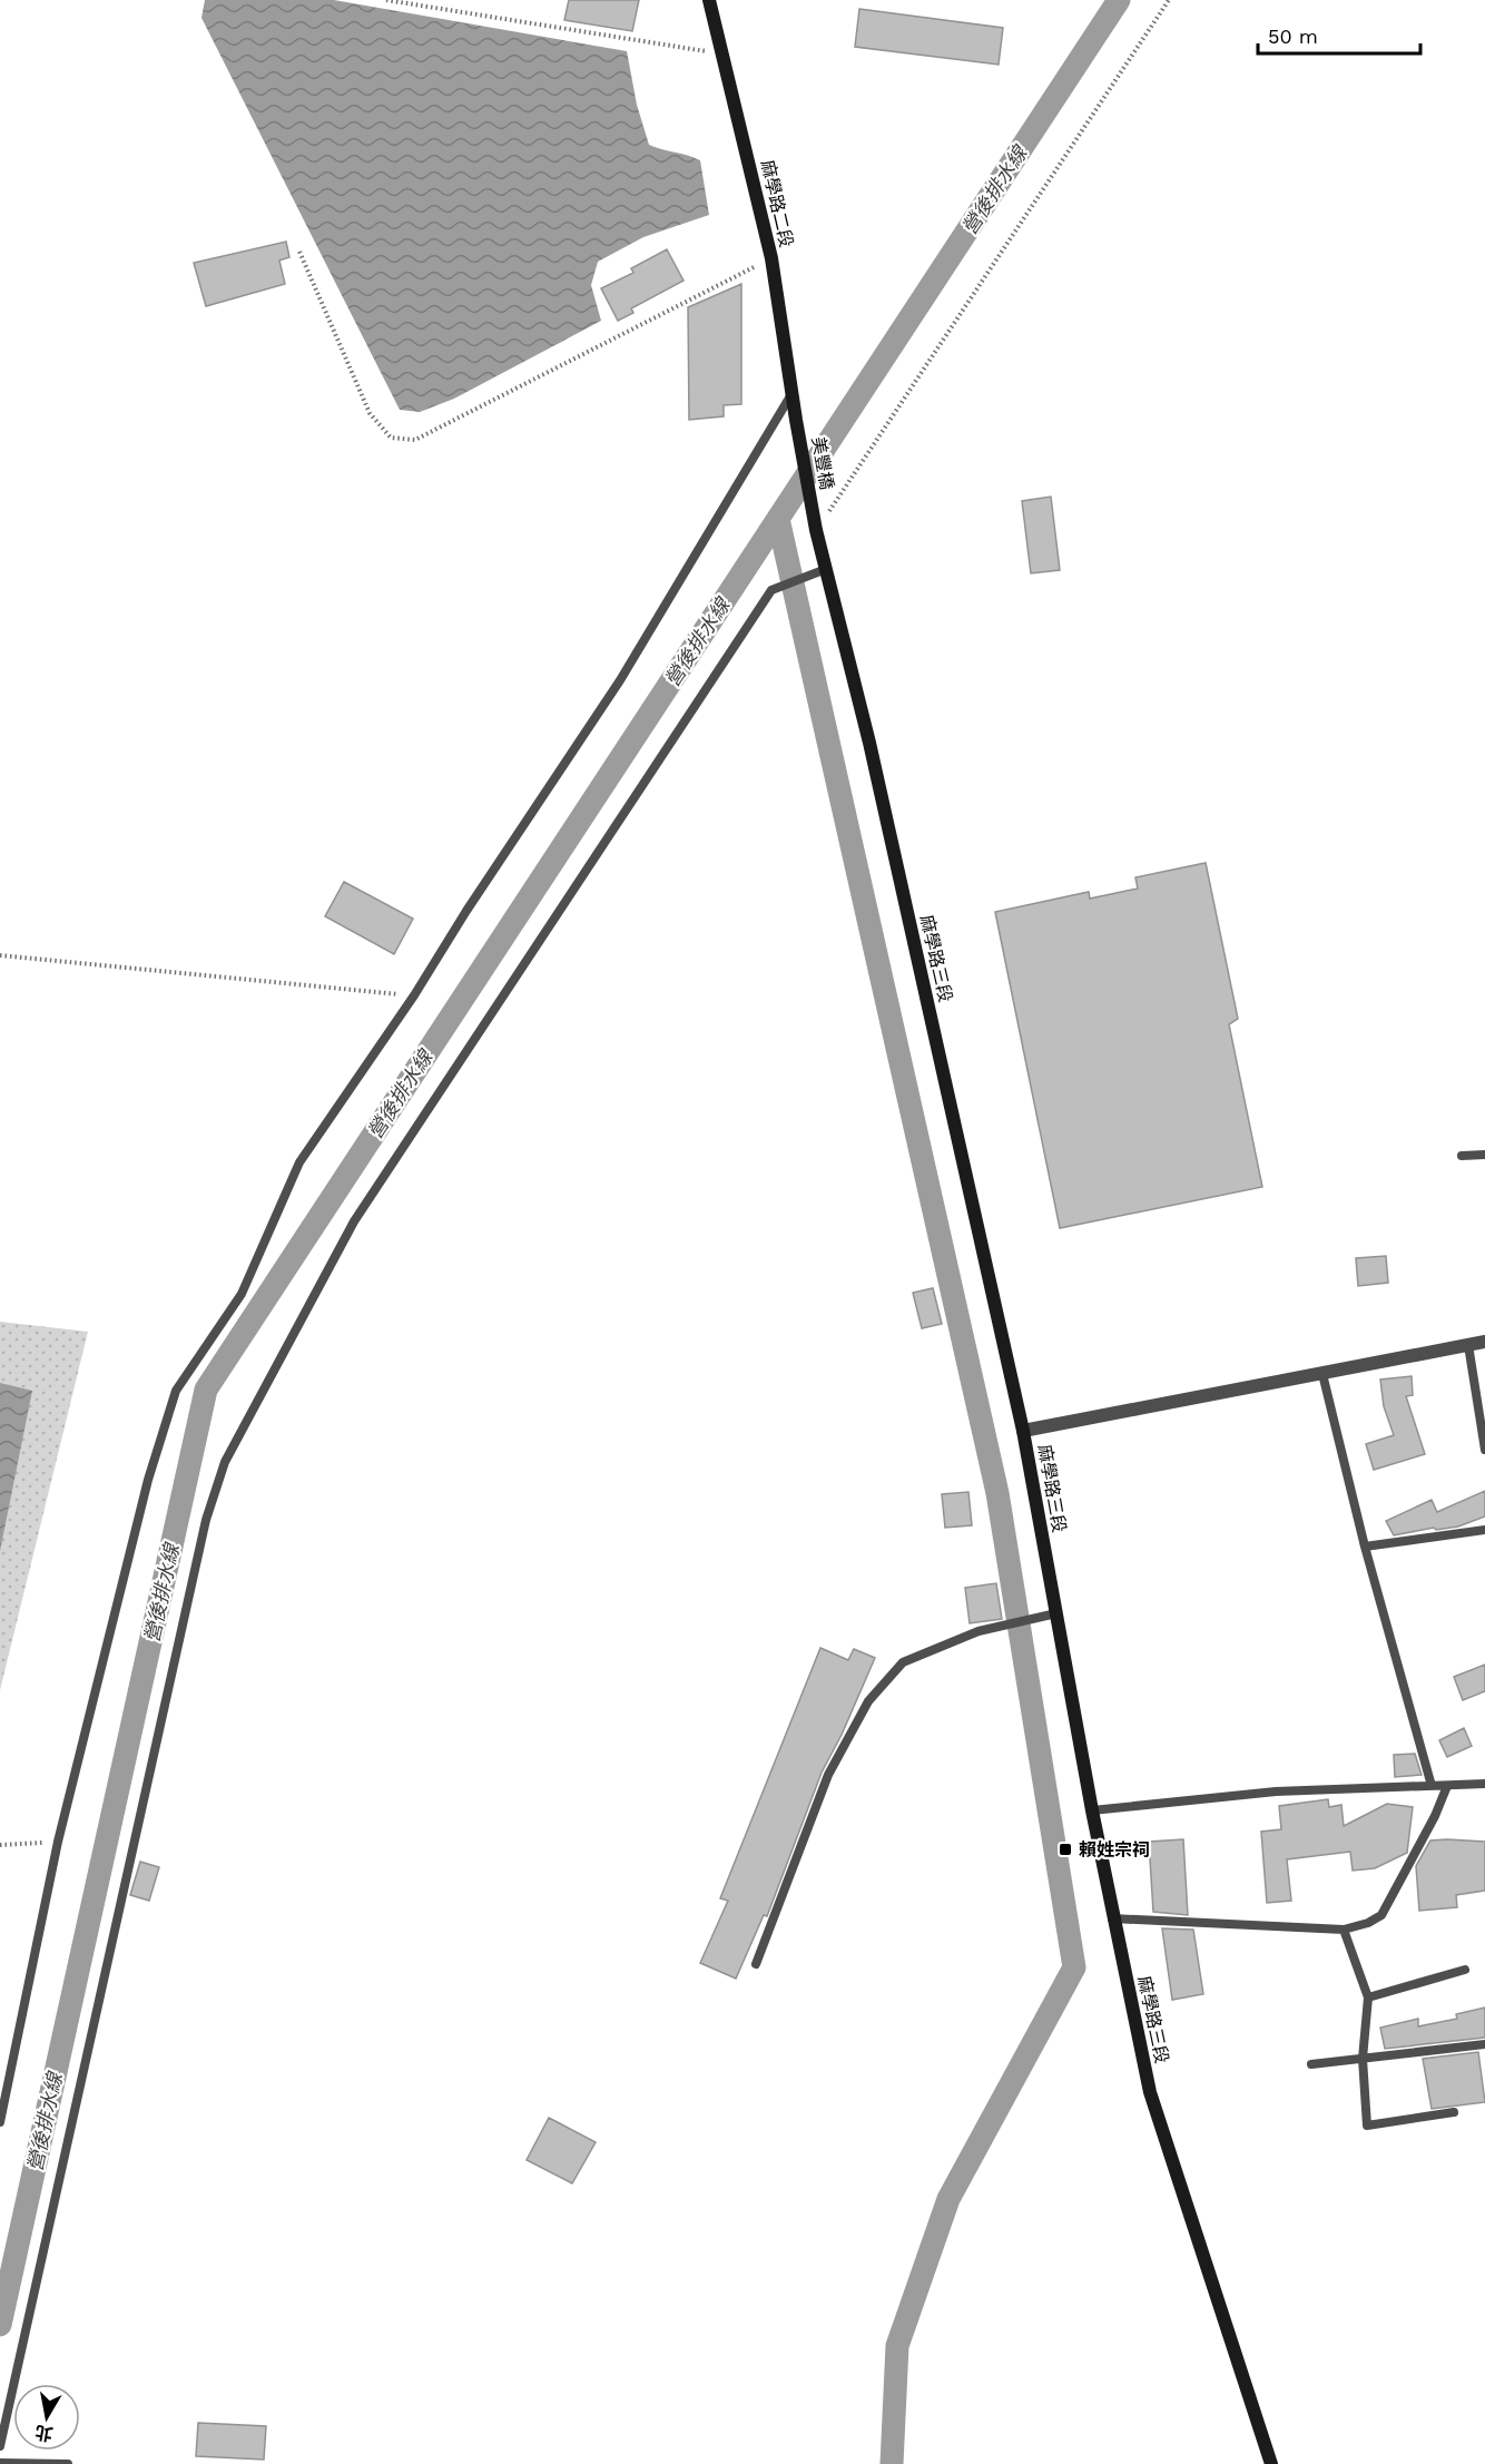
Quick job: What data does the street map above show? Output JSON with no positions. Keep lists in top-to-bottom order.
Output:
{
  "streets": {
    "main road": ["麻學路二段", "美豐橋", "麻學路三段"]
  },
  "crossings": [
    ["麻學路二段", "美豐橋"],
    ["美豐橋", "麻學路三段"]
  ],
  "water": ["營後排水線"],
  "places": {
    "transit": ["賴姓宗祠"]
  },
  "scale_bar": "50 m",
  "north": "bottom"
}
